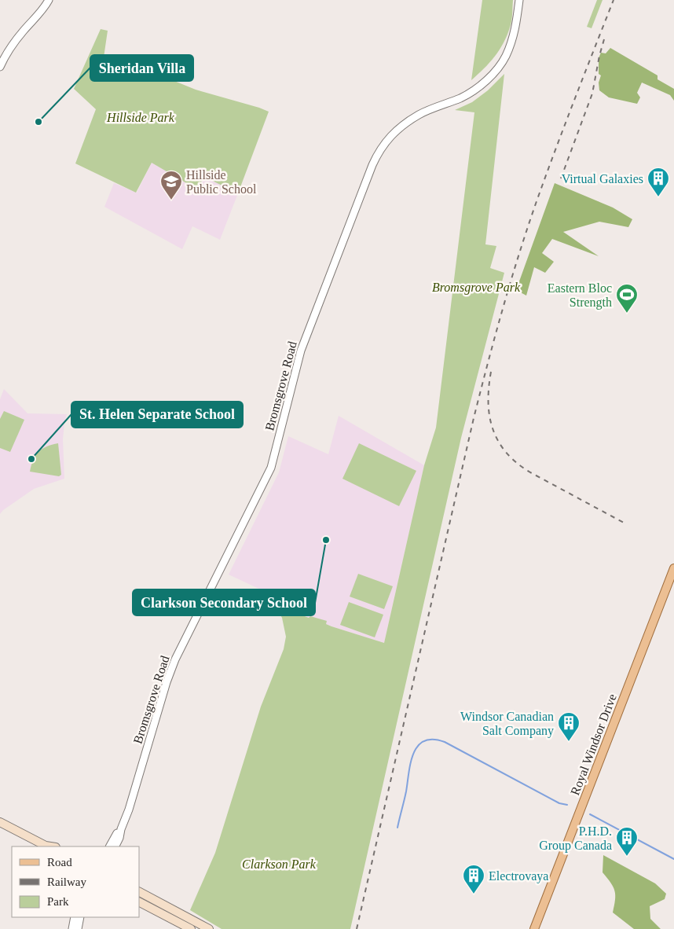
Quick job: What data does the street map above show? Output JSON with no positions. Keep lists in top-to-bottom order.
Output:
{
  "streets": {
    "main road": ["Royal Windsor Drive"],
    "street": ["Bromsgrove Road"]
  },
  "parks": ["Hillside Park", "Bromsgrove Park", "Clarkson Park"],
  "places": {
    "other": ["Sheridan Villa", "St. Helen Separate School", "Clarkson Secondary School"],
    "building": [
      "Virtual Galaxies",
      "Windsor Canadian Salt Company",
      "P.H.D. Group Canada",
      "Electrovaya"
    ],
    "school or university": ["Hillside Public School"],
    "sports": ["Eastern Bloc Strength"]
  },
  "legend": ["Road", "Railway", "Park"]
}
